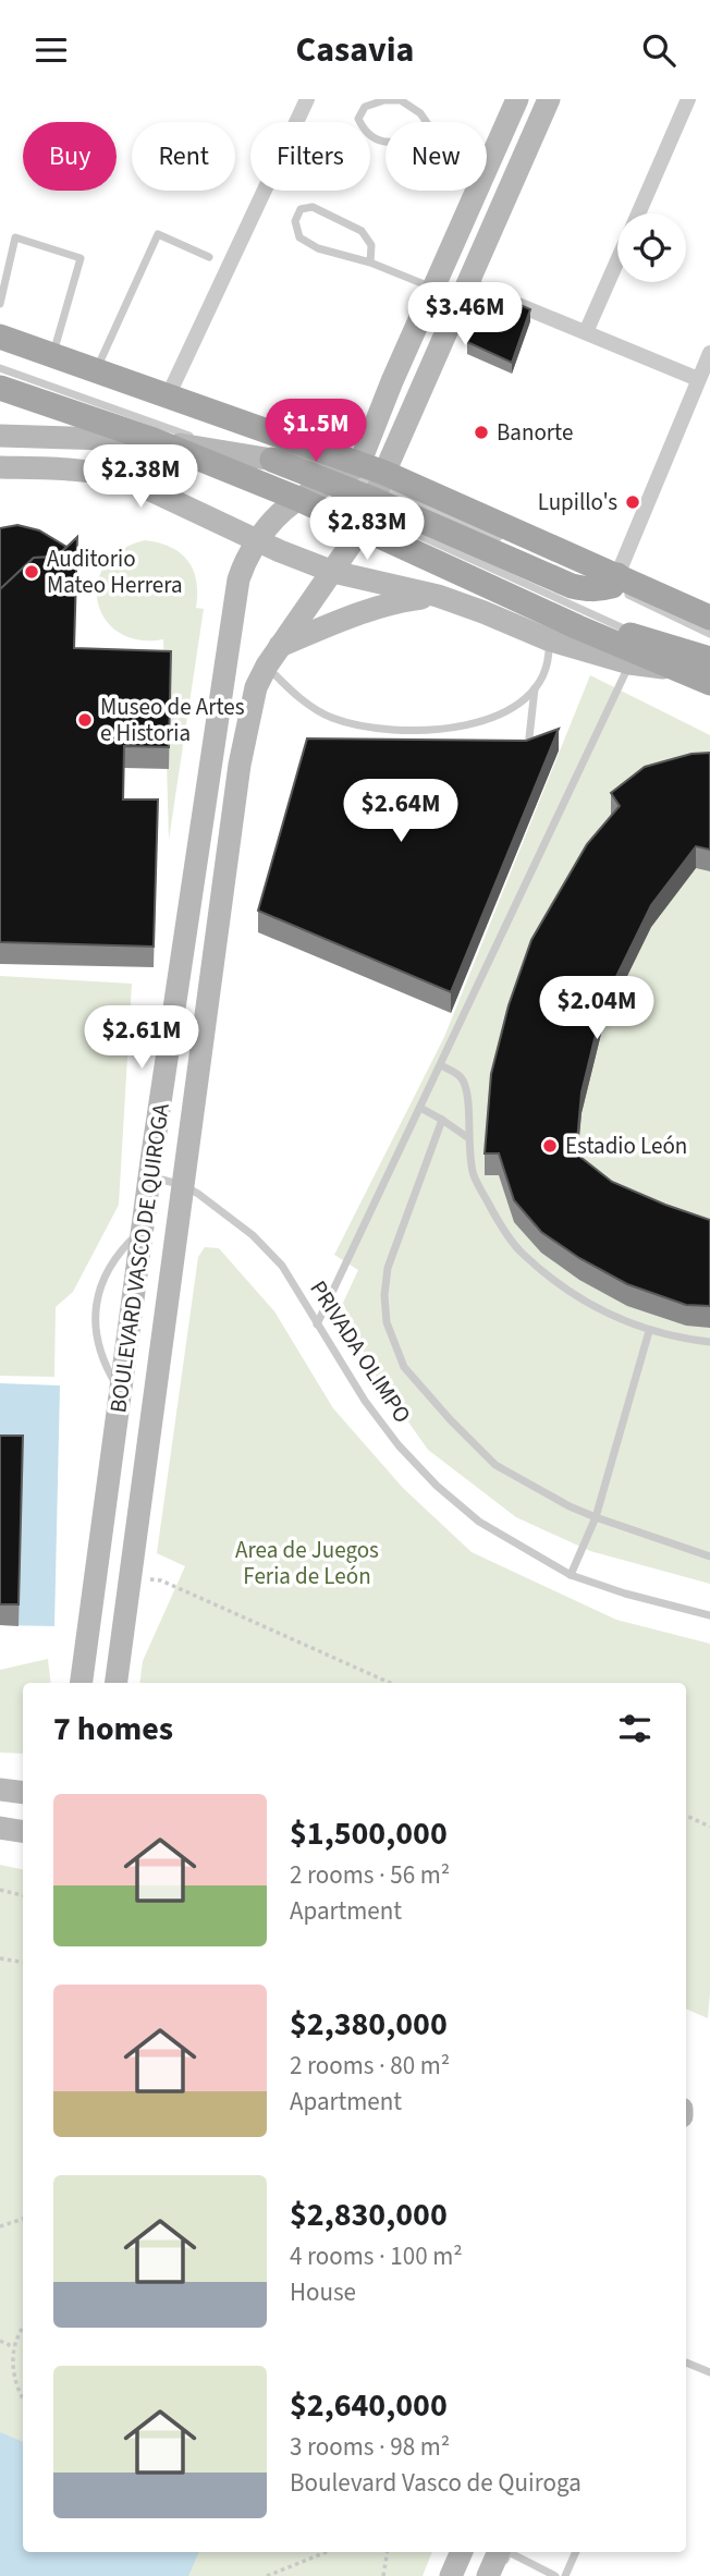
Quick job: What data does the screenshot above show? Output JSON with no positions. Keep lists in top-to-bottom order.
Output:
{
  "streets": {
    "street": ["BOULEVARD VASCO DE QUIROGA"],
    "lane": ["PRIVADA OLIMPO"]
  },
  "crossings": [
    ["BOULEVARD VASCO DE QUIROGA", "PRIVADA OLIMPO"]
  ],
  "parks": ["Area de Juegos Feria de León"],
  "places": [
    "Banorte",
    "Lupillo's",
    "Auditorio Mateo Herrera",
    "Museo de Artes e Historia",
    "Estadio León"
  ],
  "page": {
    "header": "Casavia",
    "chip": [
      "Buy",
      "Rent",
      "Filters",
      "New"
    ],
    "price": [
      "$3.46M",
      "$1.5M",
      "$2.38M",
      "$2.83M",
      "$2.64M",
      "$2.04M",
      "$2.61M"
    ],
    "heading": "7 homes",
    "list": [
      {
        "name": "$1,500,000",
        "note": "2 rooms · 56 m² · Apartment"
      },
      {
        "name": "$2,380,000",
        "note": "2 rooms · 80 m² · Apartment"
      },
      {
        "name": "$2,830,000",
        "note": "4 rooms · 100 m² · House"
      },
      {
        "name": "$2,640,000",
        "note": "3 rooms · 98 m² · Boulevard Vasco de Quiroga"
      }
    ]
  }
}
